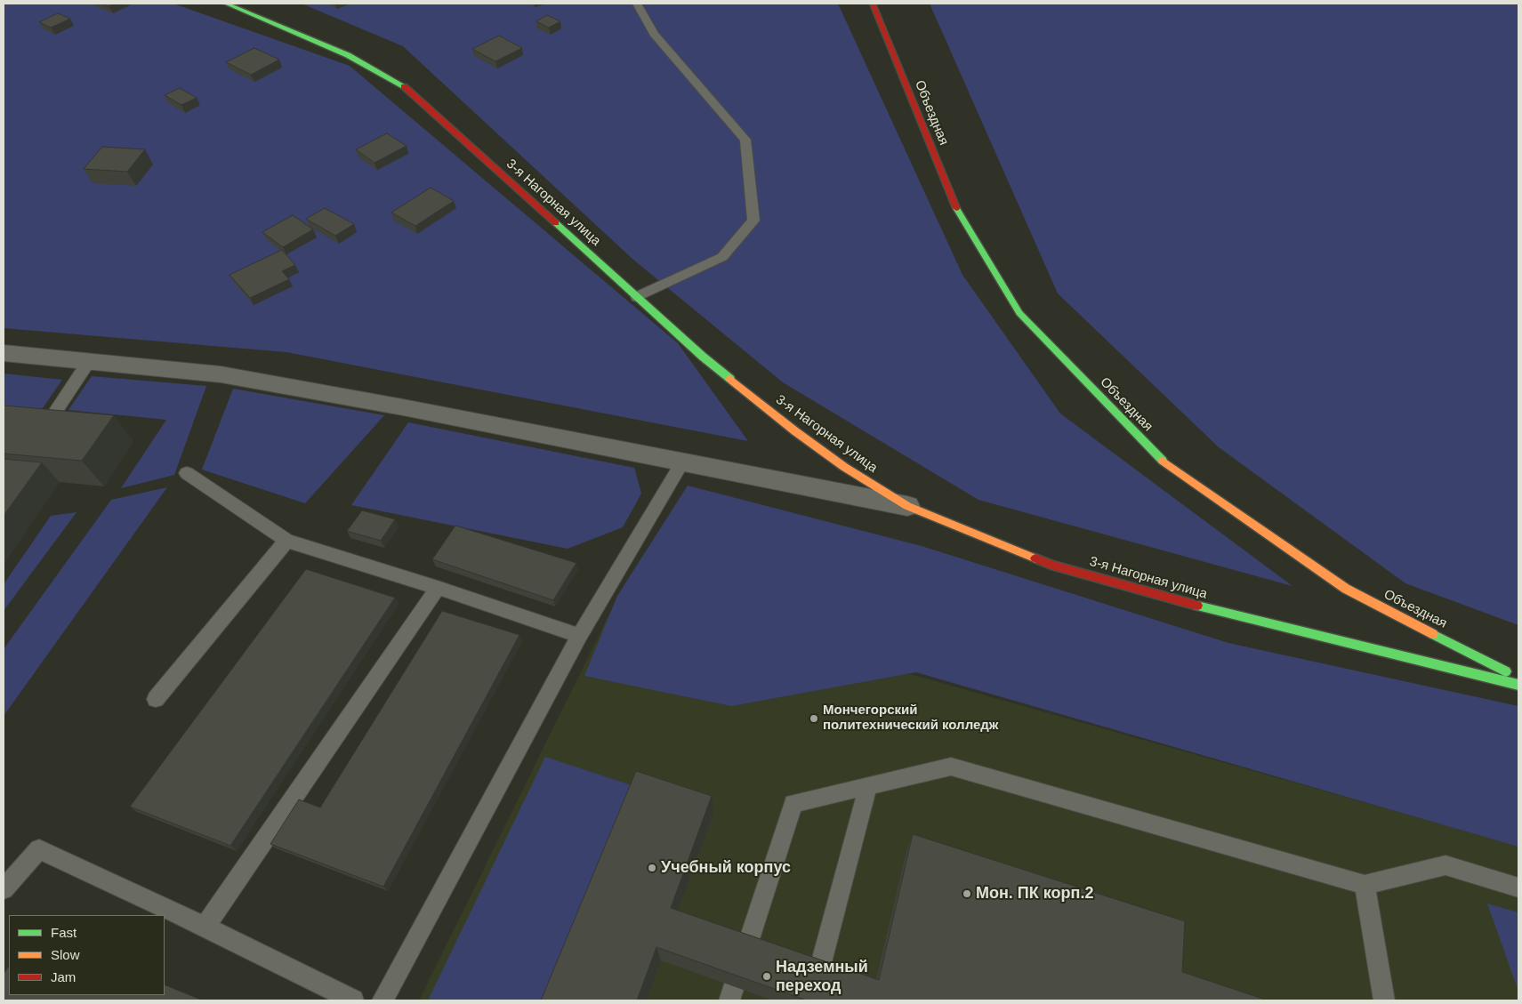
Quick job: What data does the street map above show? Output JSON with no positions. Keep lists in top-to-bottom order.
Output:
{
  "streets": {
    "street": ["Объездная", "3-я Нагорная улица"]
  },
  "places": [
    "Мончегорский политехнический колледж",
    "Учебный корпус",
    "Мон. ПК корп.2",
    "Надземный переход"
  ],
  "legend": ["Fast", "Slow", "Jam"]
}
